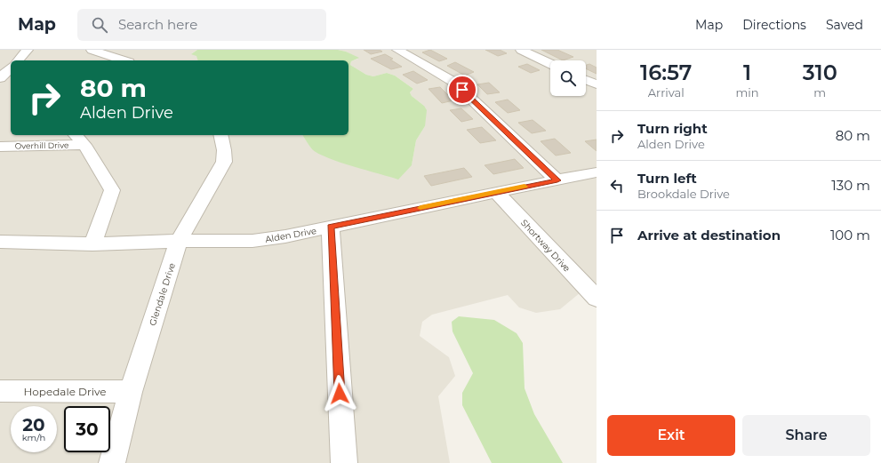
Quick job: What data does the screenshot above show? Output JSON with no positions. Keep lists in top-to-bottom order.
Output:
{
  "streets": {
    "street": [
      "Overhill Drive",
      "Alden Drive",
      "Shortway Drive",
      "Glendale Drive",
      "Hopedale Drive"
    ]
  },
  "crossings": [
    ["Alden Drive", "Shortway Drive"],
    ["Alden Drive", "Glendale Drive"],
    ["Glendale Drive", "Hopedale Drive"]
  ],
  "page": {
    "header": "Map",
    "search": "Search here",
    "nav": ["Map", "Directions", "Saved"],
    "eta": [
      "16:57",
      "Arrival",
      "1",
      "min",
      "310",
      "m"
    ],
    "turn": ["80 m", "Alden Drive"],
    "list": [
      {
        "name": "Turn right",
        "note": "Alden Drive",
        "value": "80 m"
      },
      {
        "name": "Turn left",
        "note": "Brookdale Drive",
        "value": "130 m"
      },
      {
        "name": "Arrive at destination",
        "value": "100 m"
      }
    ],
    "speed": "20 km/h",
    "limit": "30",
    "buttons": ["Exit", "Share"]
  }
}
